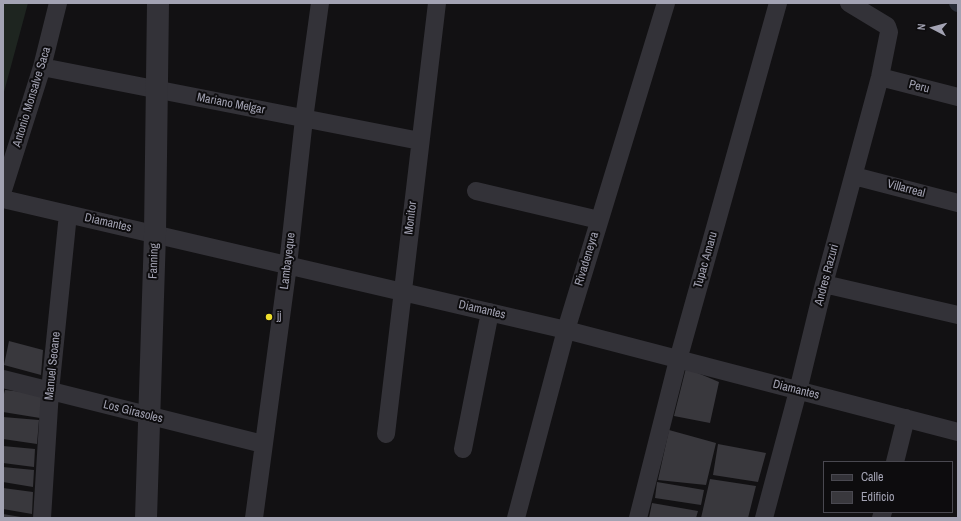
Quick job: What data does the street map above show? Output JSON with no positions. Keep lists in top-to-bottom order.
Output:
{
  "streets": {
    "street": [
      "Peru",
      "Antonio Monsalve Saca",
      "Mariano Melgar",
      "Villarreal",
      "Monitor",
      "Diamantes",
      "Rivadeneyra",
      "Tupac Amaru",
      "Fanning",
      "Lambayeque",
      "Andres Razuri",
      "Manuel Seoane",
      "Los Girasoles"
    ]
  },
  "crossings": [
    ["Peru", "Andres Razuri"],
    ["Antonio Monsalve Saca", "Mariano Melgar"],
    ["Mariano Melgar", "Monitor"],
    ["Mariano Melgar", "Fanning"],
    ["Mariano Melgar", "Lambayeque"],
    ["Villarreal", "Andres Razuri"],
    ["Monitor", "Diamantes"],
    ["Diamantes", "Rivadeneyra"],
    ["Diamantes", "Tupac Amaru"],
    ["Diamantes", "Fanning"],
    ["Diamantes", "Lambayeque"],
    ["Diamantes", "Andres Razuri"],
    ["Diamantes", "Manuel Seoane"],
    ["Fanning", "Los Girasoles"],
    ["Lambayeque", "Los Girasoles"],
    ["Manuel Seoane", "Los Girasoles"]
  ],
  "places": ["jj"],
  "legend": ["Calle", "Edificio"],
  "north": "left"
}
